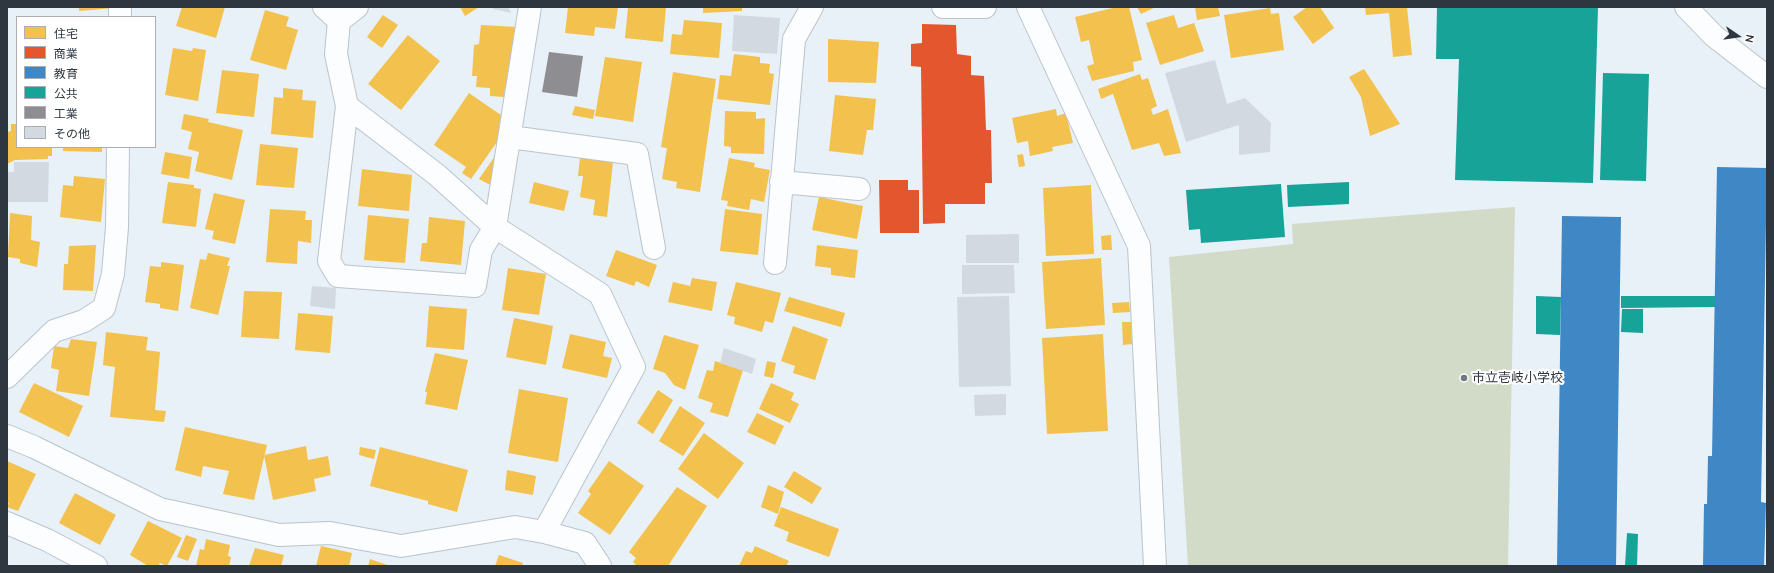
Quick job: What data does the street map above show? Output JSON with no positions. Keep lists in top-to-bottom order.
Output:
{
  "places": ["市立壱岐小学校"],
  "legend": [
    "住宅",
    "商業",
    "教育",
    "公共",
    "工業",
    "その他"
  ],
  "north": "right"
}
